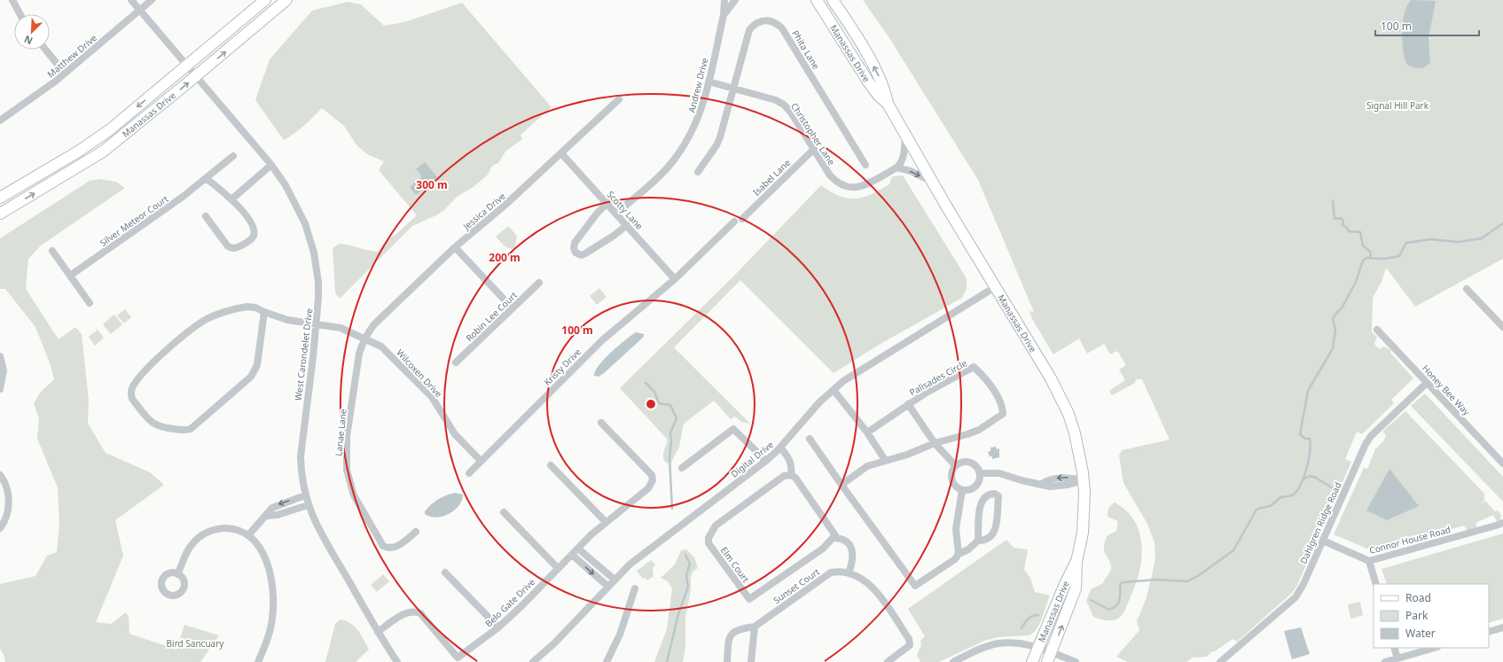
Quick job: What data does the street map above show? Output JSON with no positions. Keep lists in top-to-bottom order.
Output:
{
  "streets": {
    "main road": ["Manassas Drive"],
    "street": [
      "Phita Lane",
      "Matthew Drive",
      "Andrew Drive",
      "Christopher Lane",
      "Isabel Lane",
      "Scotty Lane",
      "Jessica Drive",
      "Silver Meteor Court",
      "Robin Lee Court",
      "West Carondelet Drive",
      "Kristy Drive",
      "Wilcoxen Drive",
      "Palisades Circle",
      "Honey Bee Way",
      "Lanae Lane",
      "Digital Drive",
      "Dahlgren Ridge Road",
      "Connor House Road",
      "Elm Court",
      "Sunset Court",
      "Belo Gate Drive"
    ]
  },
  "crossings": [
    ["Phita Lane", "Christopher Lane"],
    ["Manassas Drive", "West Carondelet Drive"],
    ["Manassas Drive", "Digital Drive"],
    ["Matthew Drive", "West Carondelet Drive"],
    ["Andrew Drive", "Christopher Lane"],
    ["Andrew Drive", "Scotty Lane"],
    ["Christopher Lane", "Isabel Lane"],
    ["Scotty Lane", "Jessica Drive"],
    ["Scotty Lane", "Kristy Drive"],
    ["Jessica Drive", "Wilcoxen Drive"],
    ["Jessica Drive", "Lanae Lane"],
    ["West Carondelet Drive", "Wilcoxen Drive"],
    ["West Carondelet Drive", "Belo Gate Drive"],
    ["Kristy Drive", "Wilcoxen Drive"],
    ["Wilcoxen Drive", "Lanae Lane"],
    ["Honey Bee Way", "Dahlgren Ridge Road"],
    ["Dahlgren Ridge Road", "Connor House Road"]
  ],
  "parks": ["Signal Hill Park", "Bird Sancuary"],
  "legend": ["Road", "Park", "Water"],
  "scale_bar": "100 m",
  "north": "bottom left",
  "rings": ["300 m", "200 m", "100 m"]
}
